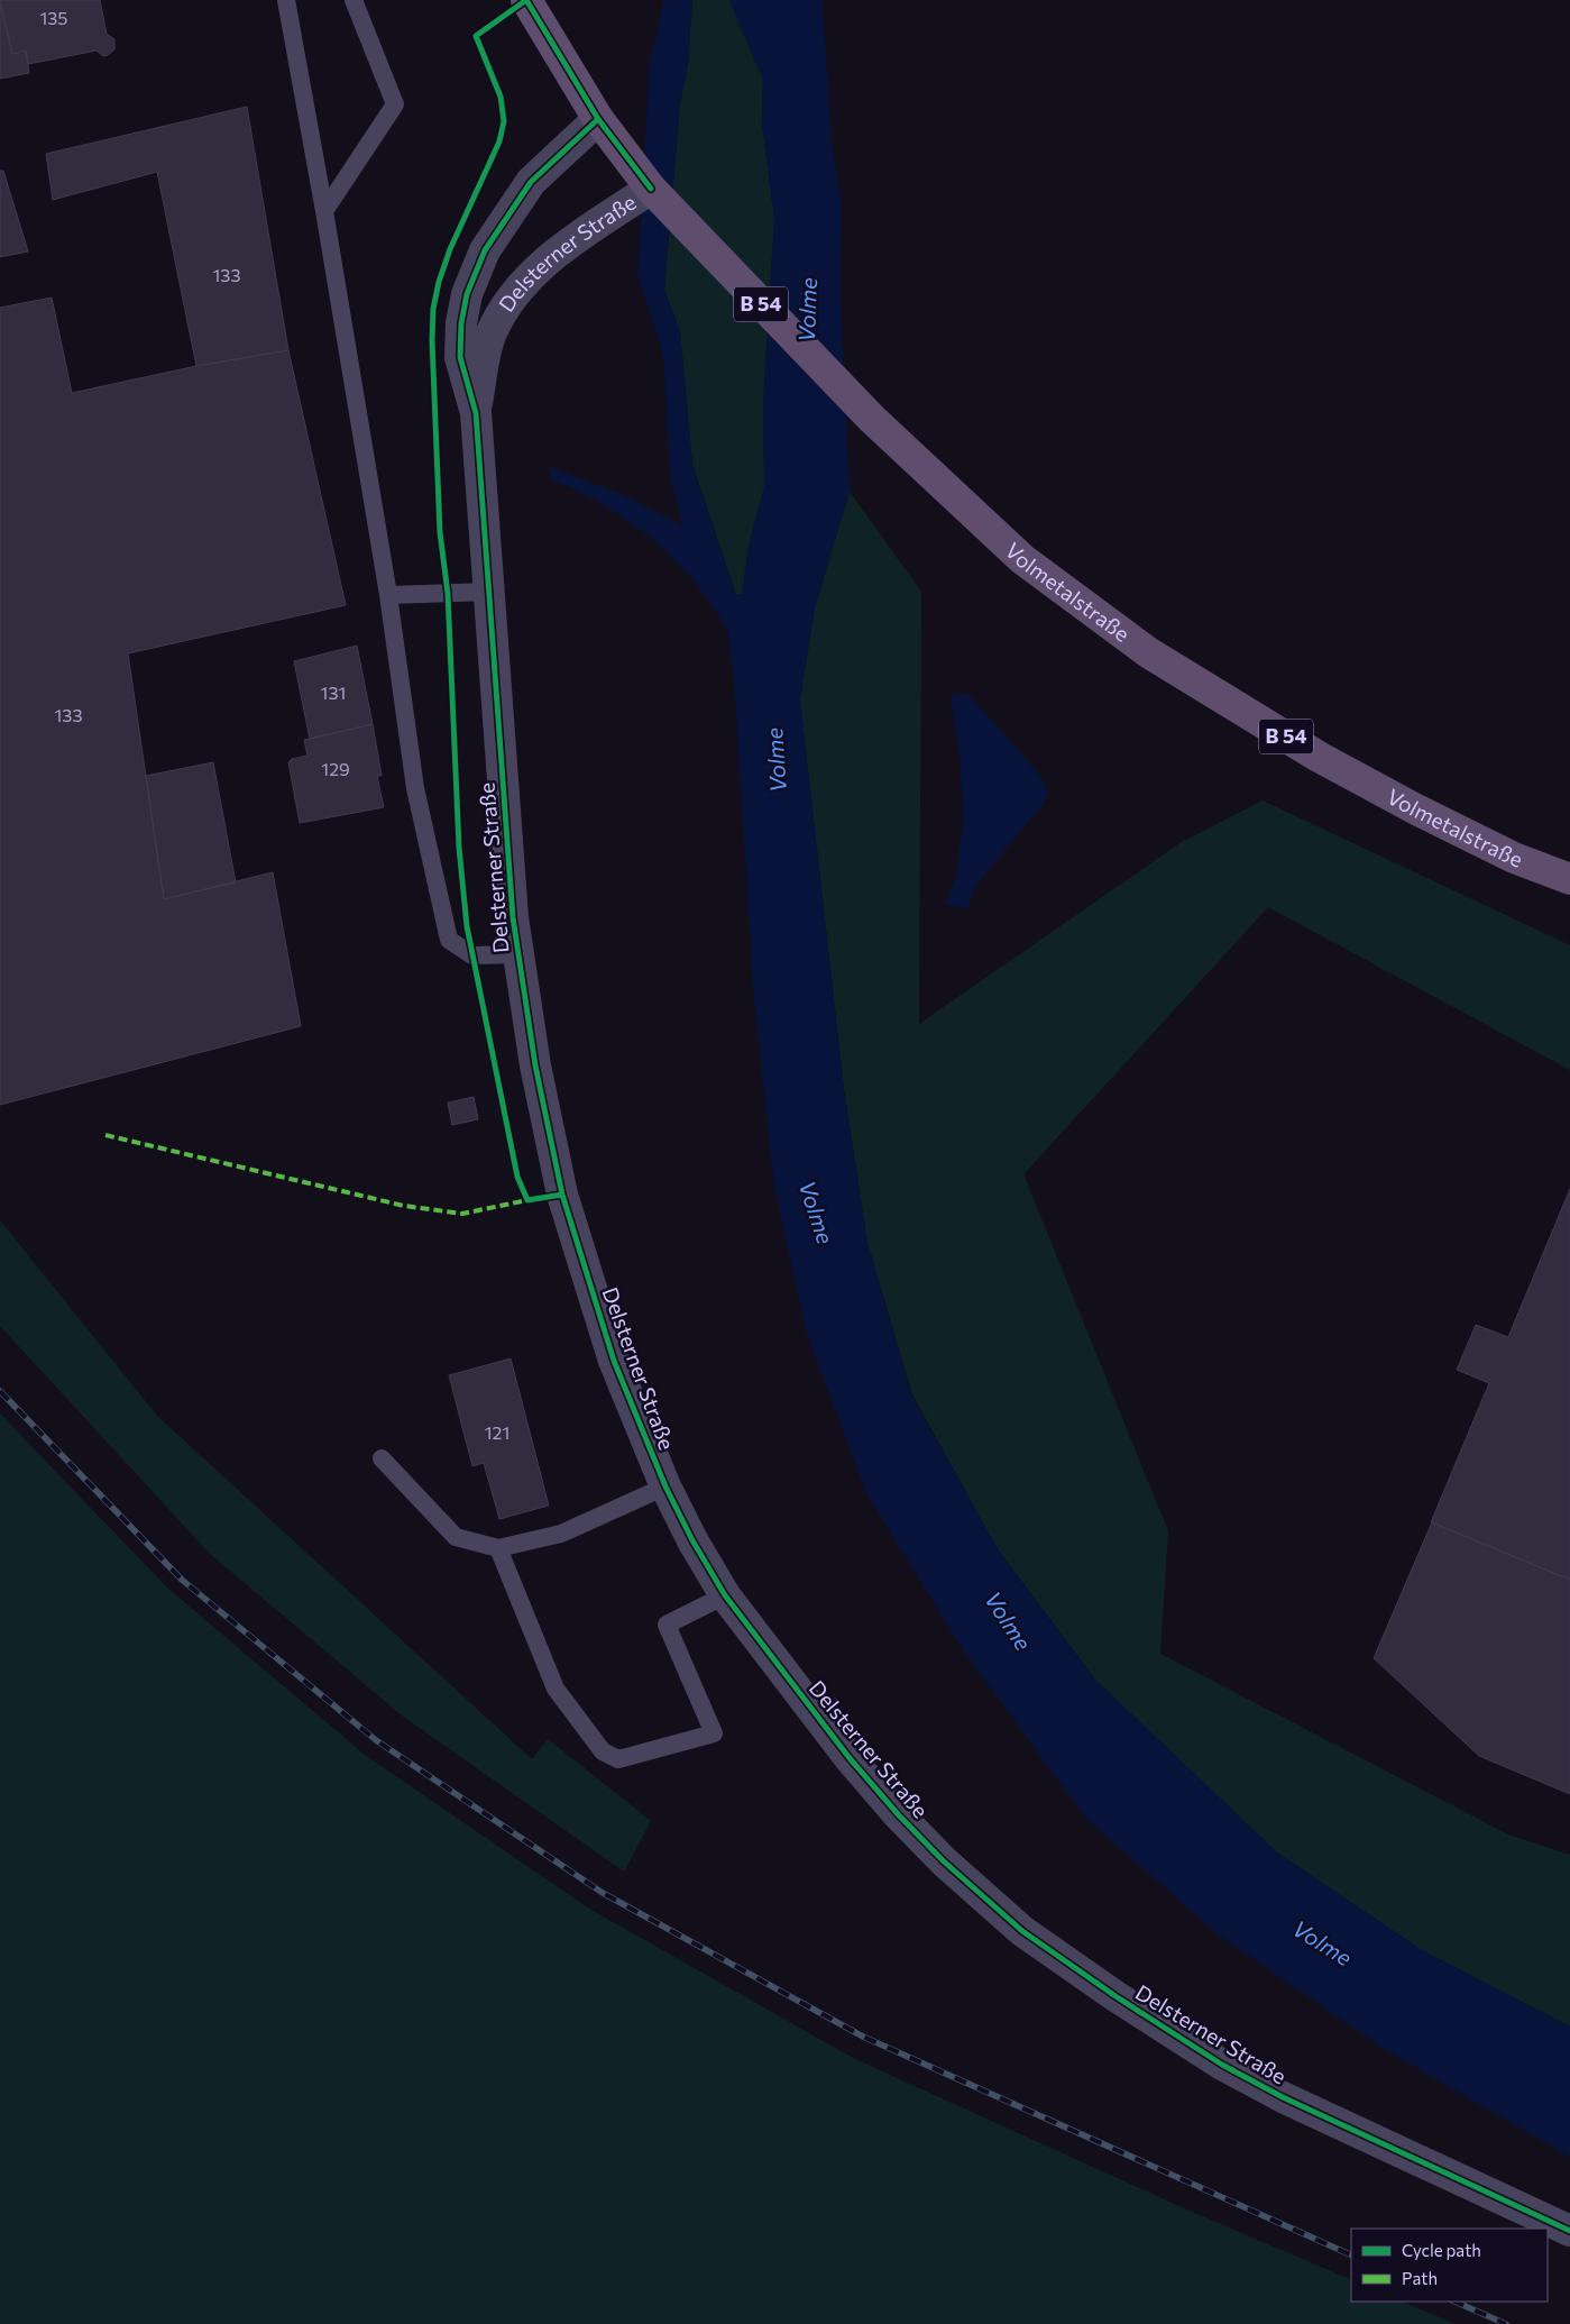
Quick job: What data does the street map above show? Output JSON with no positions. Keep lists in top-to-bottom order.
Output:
{
  "streets": {
    "main road": ["Delsterner Straße", "B 54", "Volmetalstraße"]
  },
  "crossings": [
    ["Delsterner Straße", "Volmetalstraße"]
  ],
  "water": ["Volme"],
  "house_numbers": [
    "135",
    "133",
    "131",
    "133",
    "129",
    "121"
  ],
  "legend": ["Cycle path", "Path"]
}
